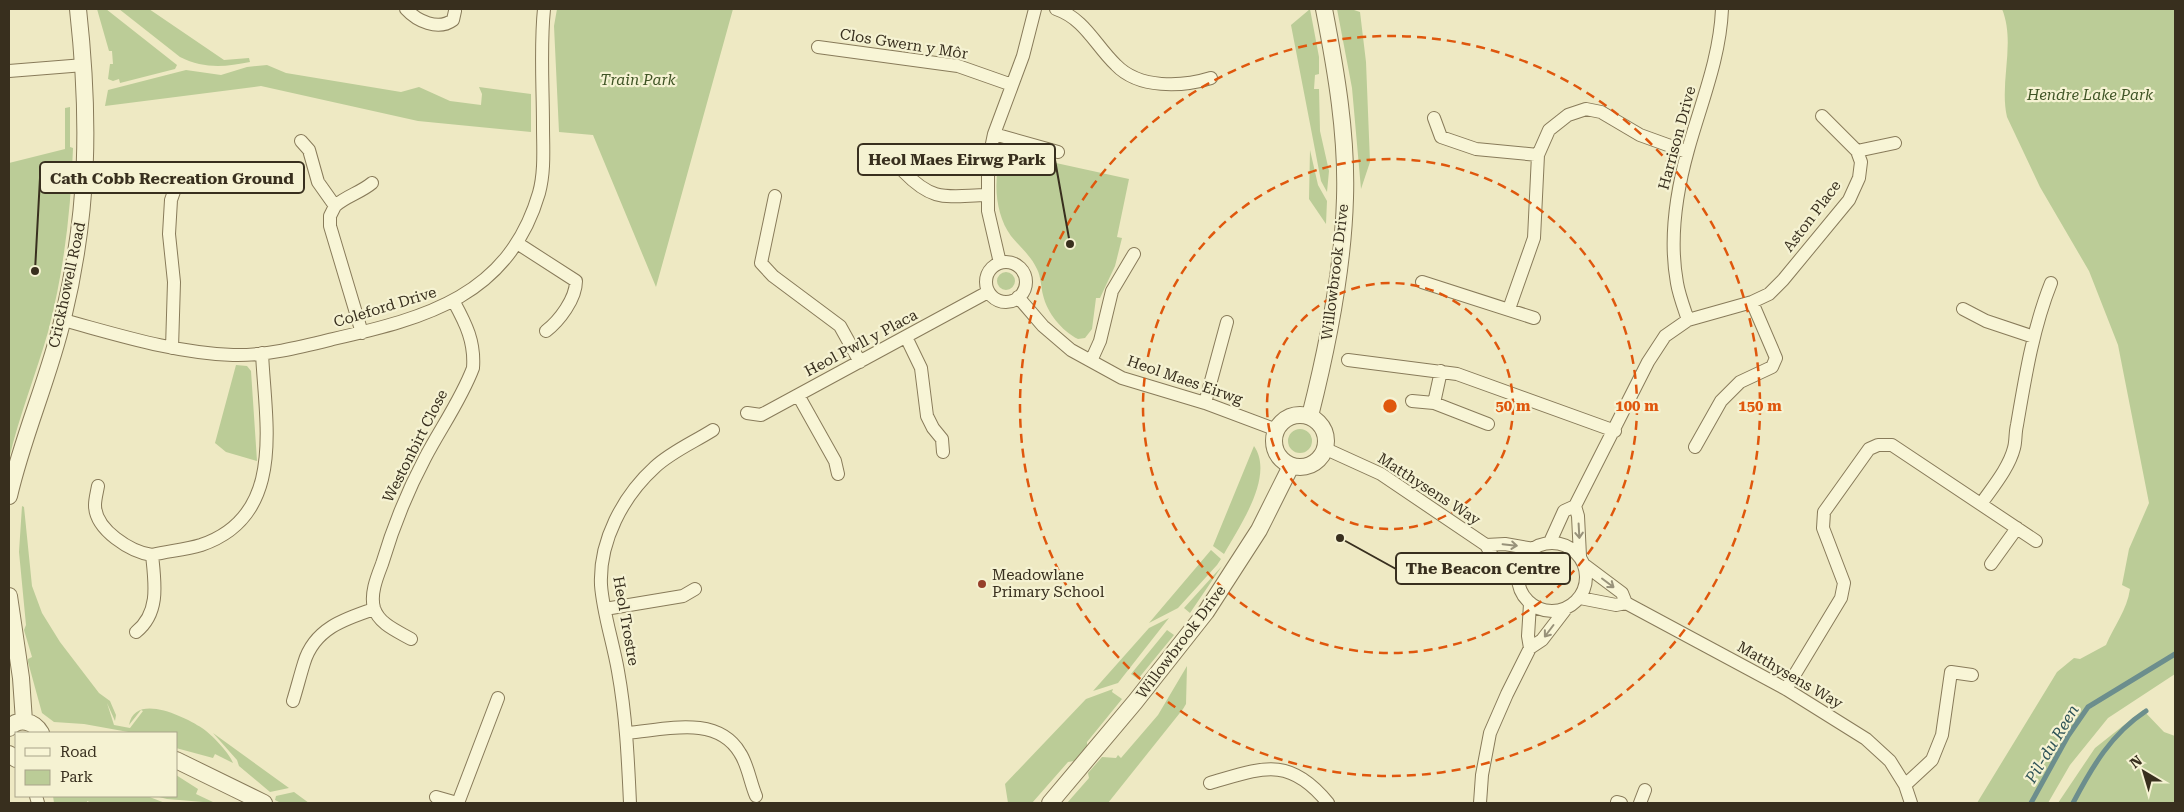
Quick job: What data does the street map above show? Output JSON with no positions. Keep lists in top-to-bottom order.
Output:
{
  "streets": {
    "street": [
      "Clos Gwern y Môr",
      "Harrison Drive",
      "Aston Place",
      "Willowbrook Drive",
      "Crickhowell Road",
      "Coleford Drive",
      "Heol Pwll y Placa",
      "Heol Maes Eirwg",
      "Westonbirt Close",
      "Matthysens Way",
      "Heol Trostre"
    ]
  },
  "crossings": [
    ["Harrison Drive", "Aston Place"],
    ["Willowbrook Drive", "Heol Maes Eirwg"],
    ["Willowbrook Drive", "Matthysens Way"],
    ["Crickhowell Road", "Coleford Drive"],
    ["Coleford Drive", "Westonbirt Close"],
    ["Heol Pwll y Placa", "Heol Maes Eirwg"],
    ["Heol Maes Eirwg", "Matthysens Way"]
  ],
  "water": ["Pil-du Reen"],
  "parks": ["Train Park", "Hendre Lake Park"],
  "places": [
    "Heol Maes Eirwg Park",
    "Cath Cobb Recreation Ground",
    "The Beacon Centre",
    "Meadowlane Primary School"
  ],
  "legend": ["Road", "Park"],
  "north": "top left",
  "rings": ["50 m", "100 m", "150 m"]
}
